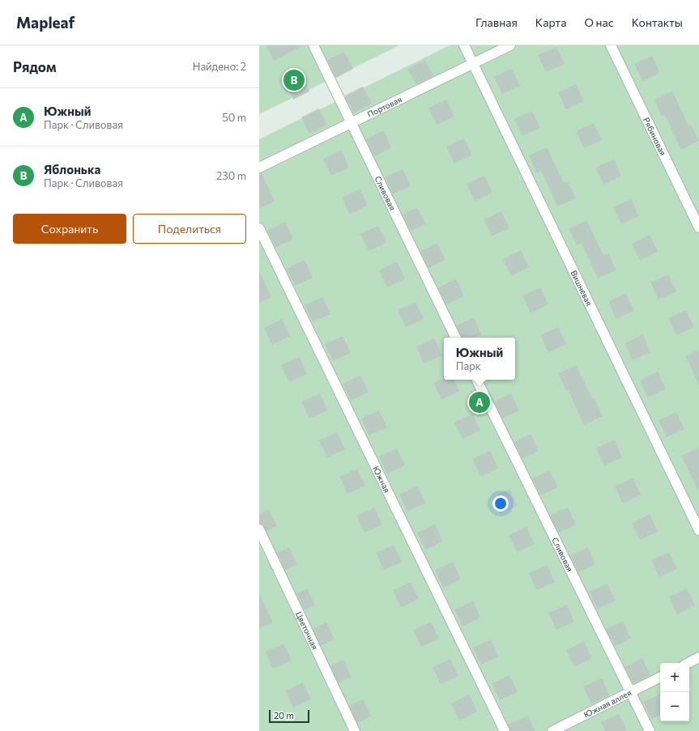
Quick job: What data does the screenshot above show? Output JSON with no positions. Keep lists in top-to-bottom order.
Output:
{
  "streets": {
    "street": [
      "Портовая",
      "Рябиновая",
      "Сливовая",
      "Вишневая",
      "Южная",
      "Цветочная",
      "Южная аллея"
    ]
  },
  "crossings": [
    ["Портовая", "Сливовая"],
    ["Портовая", "Вишневая"],
    ["Сливовая", "Южная аллея"]
  ],
  "scale_bar": "20 m",
  "page": {
    "header": "Mapleaf",
    "nav": [
      "Главная",
      "Карта",
      "О нас",
      "Контакты"
    ],
    "heading": ["Рядом", "Найдено: 2"],
    "pins": ["B", "A"],
    "list": [
      {
        "mark": "A",
        "name": "Южный",
        "note": "Парк · Сливовая",
        "value": "50 m"
      },
      {
        "mark": "B",
        "name": "Яблонька",
        "note": "Парк · Сливовая",
        "value": "230 m"
      }
    ],
    "buttons": ["Сохранить", "Поделиться"],
    "popup": ["Южный", "Парк"],
    "map_buttons": ["+", "−"],
    "scale": "20 m"
  }
}
